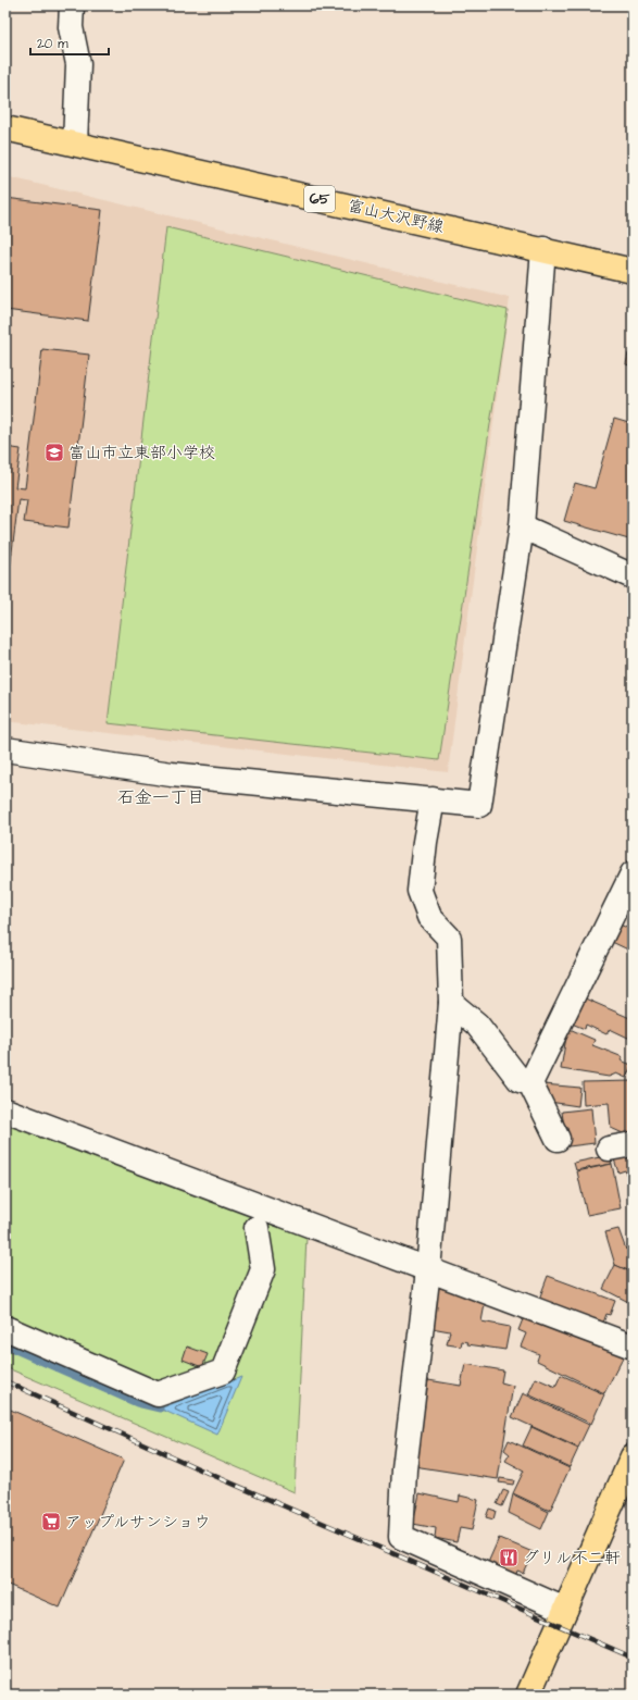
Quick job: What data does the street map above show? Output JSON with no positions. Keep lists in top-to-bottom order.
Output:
{
  "streets": {
    "main road": ["65", "富山大沢野線"]
  },
  "districts": ["石金一丁目"],
  "places": {
    "school or university": ["富山市立東部小学校"],
    "supermarket": ["アップルサンショウ"],
    "restaurant": ["グリル不二軒"]
  },
  "scale_bar": "20 m"
}
